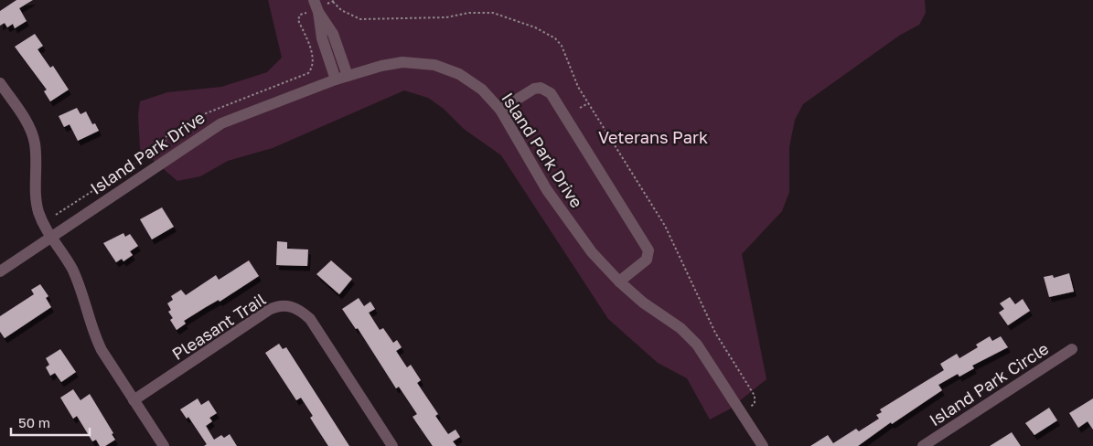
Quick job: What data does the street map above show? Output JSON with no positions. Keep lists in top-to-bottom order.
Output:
{
  "streets": {
    "street": ["Island Park Drive", "Pleasant Trail", "Island Park Circle"]
  },
  "parks": ["Veterans Park"],
  "scale_bar": "50 m"
}
